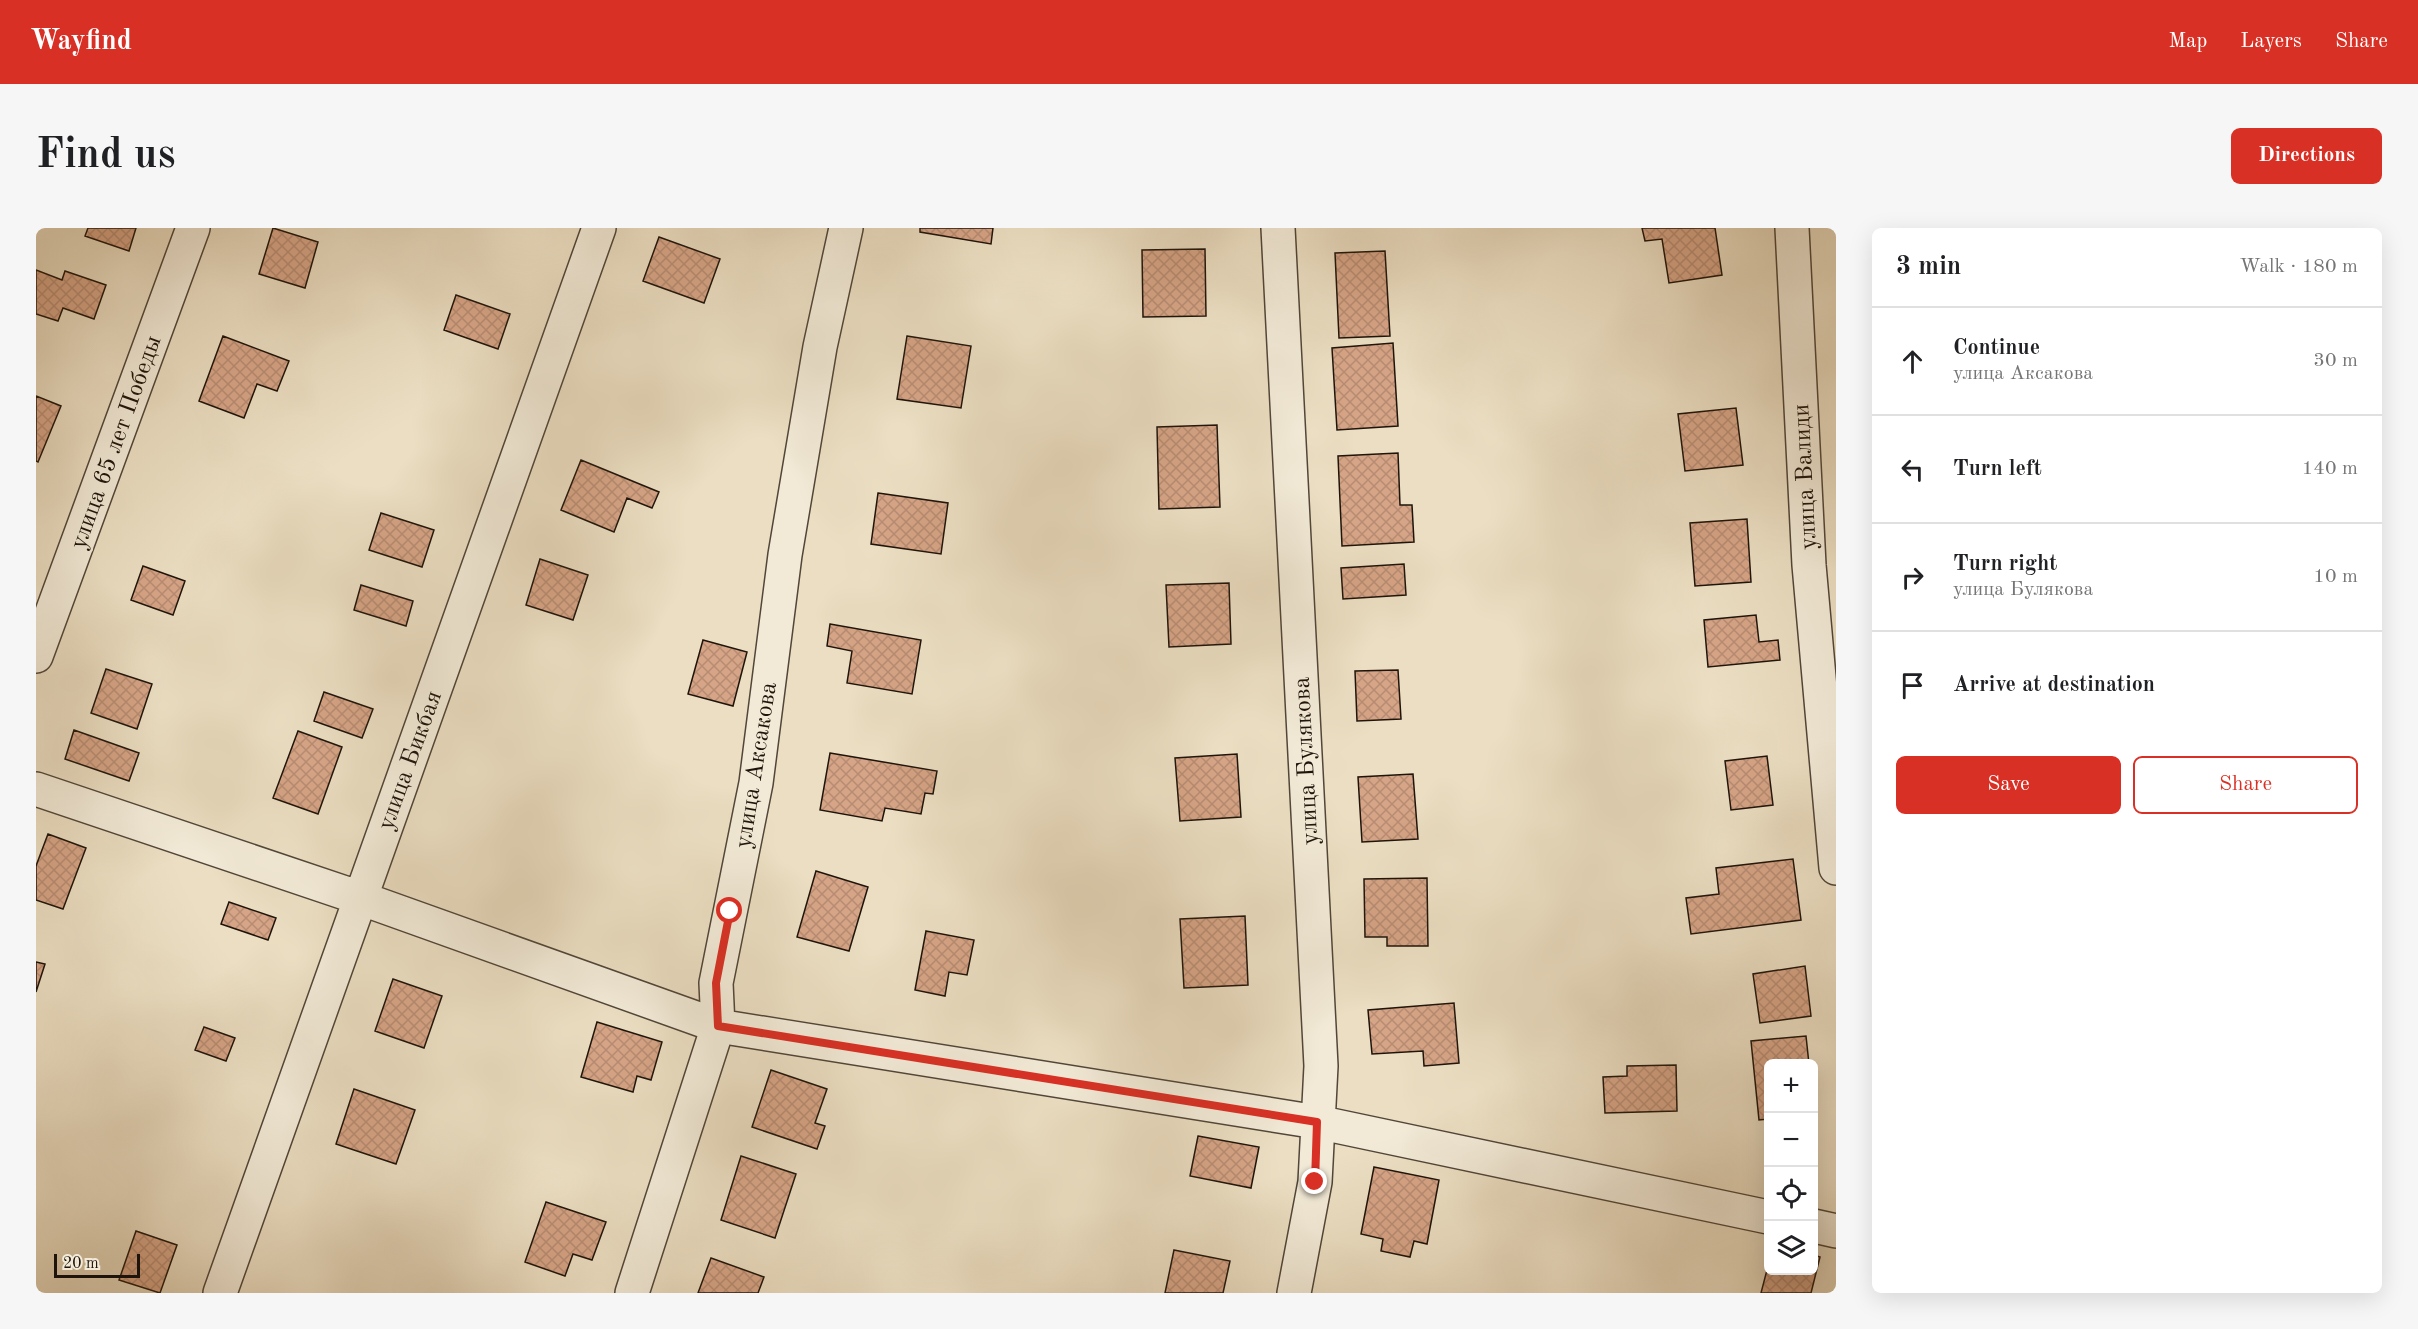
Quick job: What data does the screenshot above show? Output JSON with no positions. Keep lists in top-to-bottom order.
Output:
{
  "streets": {
    "street": [
      "улица 65 лет Победы",
      "улица Валиди",
      "улица Бикбая",
      "улица Булякова",
      "улица Аксакова"
    ]
  },
  "scale_bar": "20 m",
  "page": {
    "header": "Wayfind",
    "nav": ["Map", "Layers", "Share"],
    "buttons": [
      "Directions",
      ["Save", "Share"]
    ],
    "title": "Find us",
    "heading": ["3 min", "Walk · 180 m"],
    "list": [
      ["Continue", "улица Аксакова", "30 m"],
      ["Turn left", "140 m"],
      ["Turn right", "улица Булякова", "10 m"],
      "Arrive at destination"
    ],
    "map_buttons": ["+", "−"],
    "scale": "20 m"
  }
}
